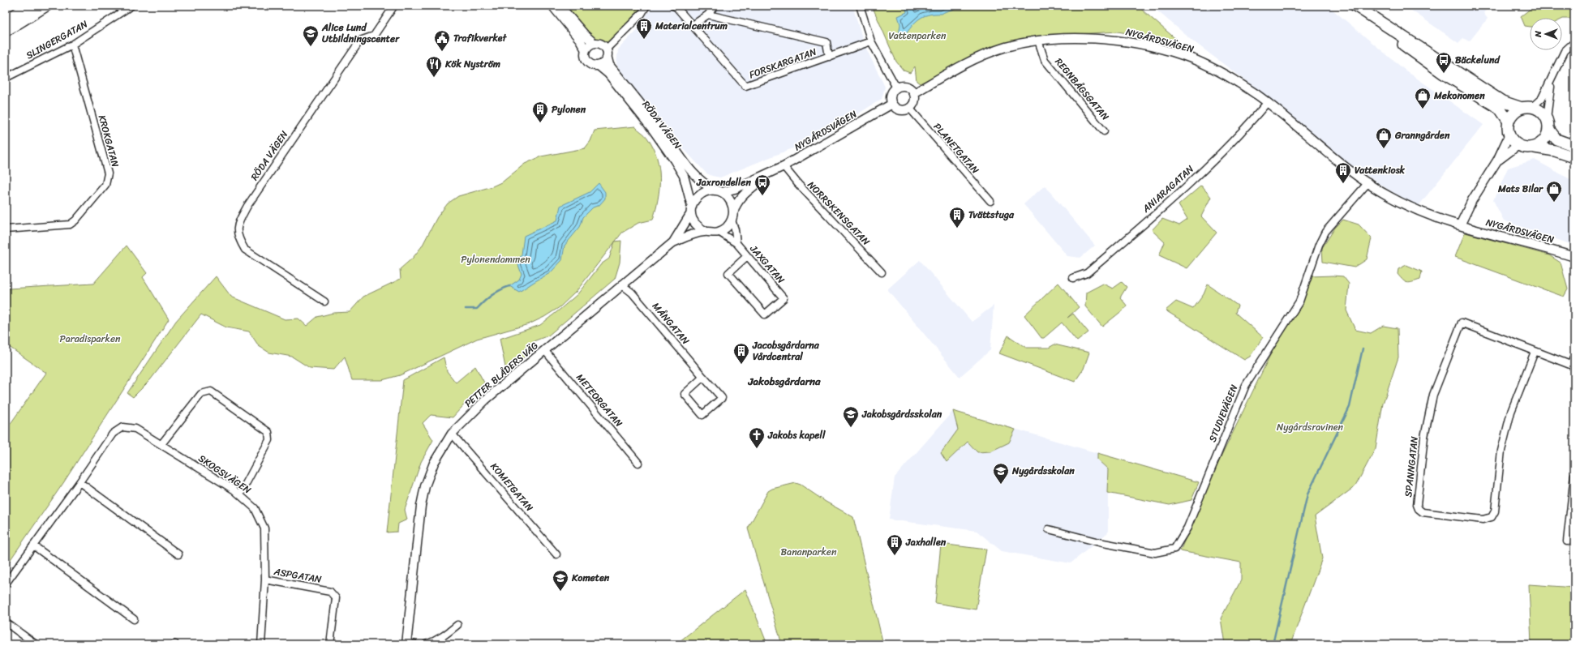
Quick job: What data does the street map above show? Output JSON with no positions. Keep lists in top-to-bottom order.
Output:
{
  "streets": {
    "street": [
      "SLINGERGATAN",
      "NYGÅRDSVÄGEN",
      "FORSKARGATAN",
      "REGNBÅGSGATAN",
      "RÖDA VÄGEN",
      "KROKGATAN",
      "PLANETGATAN",
      "ANIARAGATAN",
      "NORRSKENSGATAN",
      "JAXGATAN",
      "MÅNGATAN",
      "PETTER BLÅDERS VÄG",
      "METEORGATAN",
      "STUDIEVÄGEN",
      "SPANNGATAN",
      "SKOGSVÄGEN",
      "KOMETGATAN",
      "ASPGATAN"
    ]
  },
  "crossings": [
    ["SLINGERGATAN", "KROKGATAN"],
    ["NYGÅRDSVÄGEN", "REGNBÅGSGATAN"],
    ["NYGÅRDSVÄGEN", "RÖDA VÄGEN"],
    ["NYGÅRDSVÄGEN", "PLANETGATAN"],
    ["NYGÅRDSVÄGEN", "ANIARAGATAN"],
    ["NYGÅRDSVÄGEN", "NORRSKENSGATAN"],
    ["NYGÅRDSVÄGEN", "JAXGATAN"],
    ["NYGÅRDSVÄGEN", "PETTER BLÅDERS VÄG"],
    ["NYGÅRDSVÄGEN", "STUDIEVÄGEN"],
    ["RÖDA VÄGEN", "JAXGATAN"],
    ["RÖDA VÄGEN", "PETTER BLÅDERS VÄG"],
    ["JAXGATAN", "PETTER BLÅDERS VÄG"],
    ["MÅNGATAN", "PETTER BLÅDERS VÄG"],
    ["PETTER BLÅDERS VÄG", "METEORGATAN"],
    ["PETTER BLÅDERS VÄG", "KOMETGATAN"],
    ["SKOGSVÄGEN", "ASPGATAN"]
  ],
  "districts": ["Jakobsgårdarna"],
  "parks": [
    "Vattenparken",
    "Pylonendammen",
    "Paradisparken",
    "Nygårdsravinen",
    "Bananparken"
  ],
  "places": {
    "building": [
      "Materialcentrum",
      "Pylonen",
      "Vattenkiosk",
      "Tvättstuga",
      "Jacobsgårdarna Vårdcentral",
      "Jaxhallen"
    ],
    "school or university": [
      "Alice Lund Utbildningscenter",
      "Jakobsgårdsskolan",
      "Nygårdsskolan",
      "Kometen"
    ],
    "public building": ["Trafikverket"],
    "bus stop": ["Bäckelund", "Jaxrondellen"],
    "restaurant": ["Kök Nyström"],
    "shop": ["Mekonomen", "Granngården", "Mats Bilar"],
    "church": ["Jakobs kapell"]
  },
  "north": "left"
}
